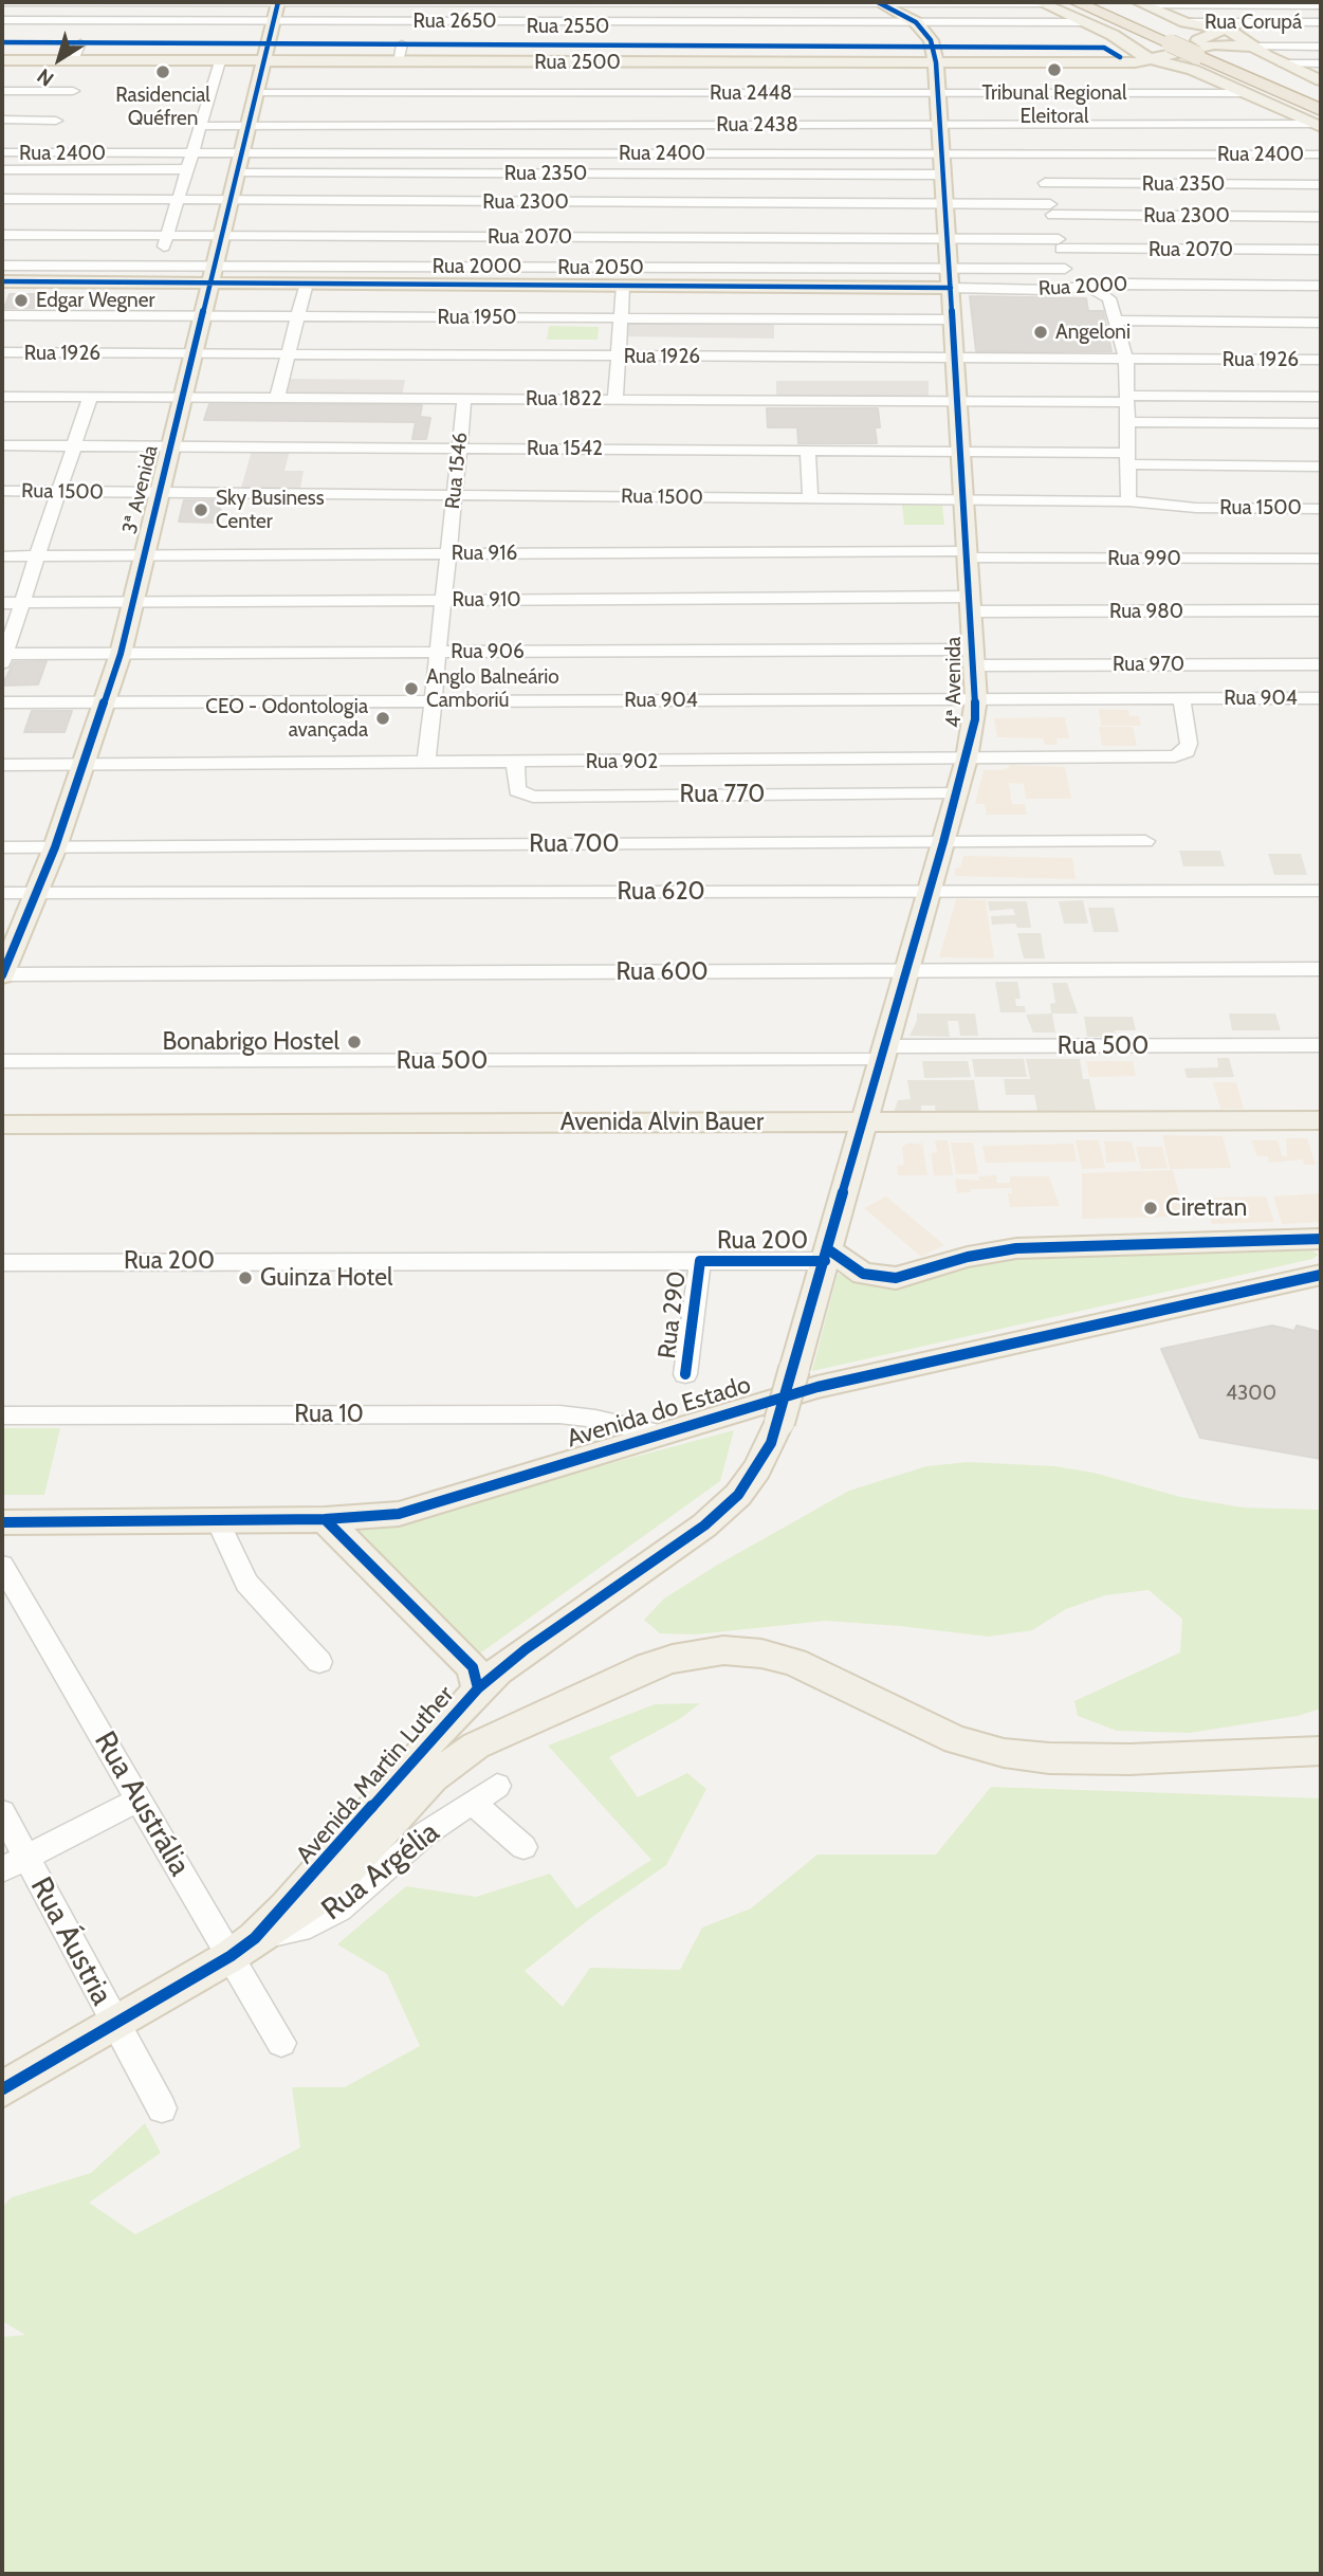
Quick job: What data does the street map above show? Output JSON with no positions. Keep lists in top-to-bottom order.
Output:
{
  "streets": {
    "main road": [
      "Rua 2550",
      "Rua 2500",
      "Rua 2000",
      "3ª Avenida",
      "4ª Avenida",
      "Avenida Alvin Bauer",
      "Avenida do Estado",
      "Avenida Martin Luther"
    ],
    "street": [
      "Rua 2650",
      "Rua Corupá",
      "Rua 2448",
      "Rua 2438",
      "Rua 2400",
      "Rua 2350",
      "Rua 2300",
      "Rua 2070",
      "Rua 2050",
      "Rua 1950",
      "Rua 1926",
      "Rua 1822",
      "Rua 1542",
      "Rua 1546",
      "Rua 1500",
      "Rua 916",
      "Rua 990",
      "Rua 910",
      "Rua 980",
      "Rua 906",
      "Rua 970",
      "Rua 904",
      "Rua 902",
      "Rua 770",
      "Rua 700",
      "Rua 620",
      "Rua 600",
      "Rua 500",
      "Rua 200",
      "Rua 290",
      "Rua 10",
      "Rua Austrália",
      "Rua Argélia",
      "Rua Áustria"
    ]
  },
  "crossings": [
    ["Rua 2650", "3ª Avenida"],
    ["Rua 2650", "4ª Avenida"],
    ["Rua 2550", "3ª Avenida"],
    ["Rua 2550", "4ª Avenida"],
    ["Rua 2500", "3ª Avenida"],
    ["Rua 2500", "4ª Avenida"],
    ["Rua 2448", "Rua 2438"],
    ["Rua 2448", "3ª Avenida"],
    ["Rua 2448", "4ª Avenida"],
    ["Rua 2438", "Rua 2400"],
    ["Rua 2438", "Rua 2350"],
    ["Rua 2438", "3ª Avenida"],
    ["Rua 2438", "4ª Avenida"],
    ["Rua 2400", "Rua 2350"],
    ["Rua 2400", "3ª Avenida"],
    ["Rua 2400", "4ª Avenida"],
    ["Rua 2350", "3ª Avenida"],
    ["Rua 2350", "4ª Avenida"],
    ["Rua 2300", "Rua 2070"],
    ["Rua 2300", "Rua 2050"],
    ["Rua 2300", "3ª Avenida"],
    ["Rua 2300", "4ª Avenida"],
    ["Rua 2070", "Rua 2050"],
    ["Rua 2070", "3ª Avenida"],
    ["Rua 2070", "4ª Avenida"],
    ["Rua 2000", "Rua 2050"],
    ["Rua 2000", "3ª Avenida"],
    ["Rua 2000", "4ª Avenida"],
    ["Rua 2050", "3ª Avenida"],
    ["Rua 2050", "4ª Avenida"],
    ["Rua 1950", "3ª Avenida"],
    ["Rua 1950", "4ª Avenida"],
    ["Rua 1926", "3ª Avenida"],
    ["Rua 1926", "4ª Avenida"],
    ["Rua 1822", "Rua 1546"],
    ["Rua 1822", "3ª Avenida"],
    ["Rua 1822", "4ª Avenida"],
    ["Rua 1542", "Rua 1546"],
    ["Rua 1542", "3ª Avenida"],
    ["Rua 1542", "4ª Avenida"],
    ["Rua 1546", "Rua 1500"],
    ["Rua 1546", "Rua 916"],
    ["Rua 1546", "Rua 910"],
    ["Rua 1546", "Rua 906"],
    ["Rua 1546", "Rua 904"],
    ["Rua 1546", "Rua 902"],
    ["3ª Avenida", "Rua 1500"],
    ["3ª Avenida", "Rua 916"],
    ["3ª Avenida", "Rua 910"],
    ["3ª Avenida", "Rua 906"],
    ["3ª Avenida", "Rua 904"],
    ["3ª Avenida", "Rua 902"],
    ["3ª Avenida", "Rua 700"],
    ["3ª Avenida", "Rua 620"],
    ["3ª Avenida", "Rua 600"],
    ["Rua 1500", "4ª Avenida"],
    ["Rua 916", "Rua 990"],
    ["Rua 916", "4ª Avenida"],
    ["Rua 990", "4ª Avenida"],
    ["Rua 910", "Rua 980"],
    ["Rua 910", "4ª Avenida"],
    ["Rua 980", "4ª Avenida"],
    ["Rua 906", "Rua 970"],
    ["Rua 906", "4ª Avenida"],
    ["Rua 970", "4ª Avenida"],
    ["4ª Avenida", "Rua 904"],
    ["4ª Avenida", "Rua 902"],
    ["4ª Avenida", "Rua 770"],
    ["4ª Avenida", "Rua 700"],
    ["4ª Avenida", "Rua 620"],
    ["4ª Avenida", "Rua 600"],
    ["4ª Avenida", "Rua 500"],
    ["4ª Avenida", "Avenida Alvin Bauer"],
    ["4ª Avenida", "Rua 200"],
    ["4ª Avenida", "Avenida Martin Luther"],
    ["Rua 904", "Rua 902"],
    ["Rua 902", "Rua 770"],
    ["Rua 200", "Rua 290"],
    ["Avenida do Estado", "Rua 10"],
    ["Avenida Martin Luther", "Rua Austrália"],
    ["Avenida Martin Luther", "Rua Argélia"],
    ["Avenida Martin Luther", "Rua Áustria"],
    ["Rua Austrália", "Rua Argélia"]
  ],
  "places": [
    "Tribunal Regional Eleitoral",
    "Rasidencial Quéfren",
    "Edgar Wegner",
    "Angeloni",
    "Sky Business Center",
    "Anglo Balneário Camboriú",
    "CEO - Odontologia avançada",
    "Bonabrigo Hostel",
    "Ciretran",
    "Guinza Hotel"
  ],
  "house_numbers": ["4300"],
  "north": "bottom left"
}
